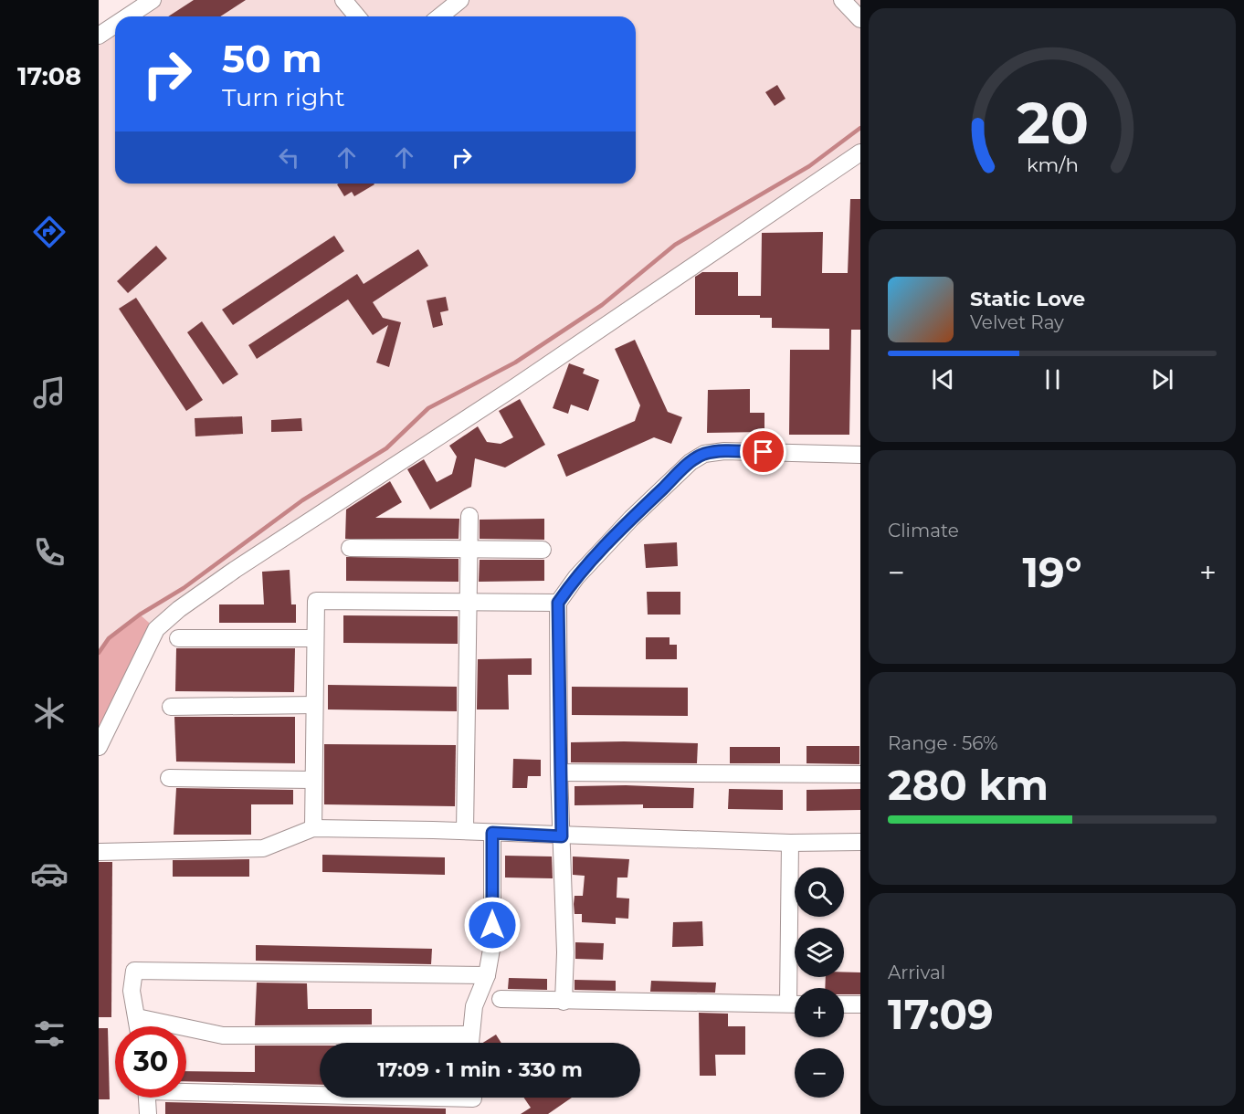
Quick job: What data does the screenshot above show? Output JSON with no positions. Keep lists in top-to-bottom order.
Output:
{
  "page": {
    "tabs": "17:08",
    "turn": ["50 m", "Turn right"],
    "song": ["Static Love", "Velvet Ray"],
    "tile": [
      "Climate",
      ["Range · 56%", "280 km"],
      ["Arrival", "17:09"]
    ],
    "heat": ["−", "19°", "+"],
    "map_buttons": ["+", "−"],
    "limit": "30",
    "trip": "17:09 · 1 min · 330 m",
    "gauge": ["20", "km/h"]
  }
}
